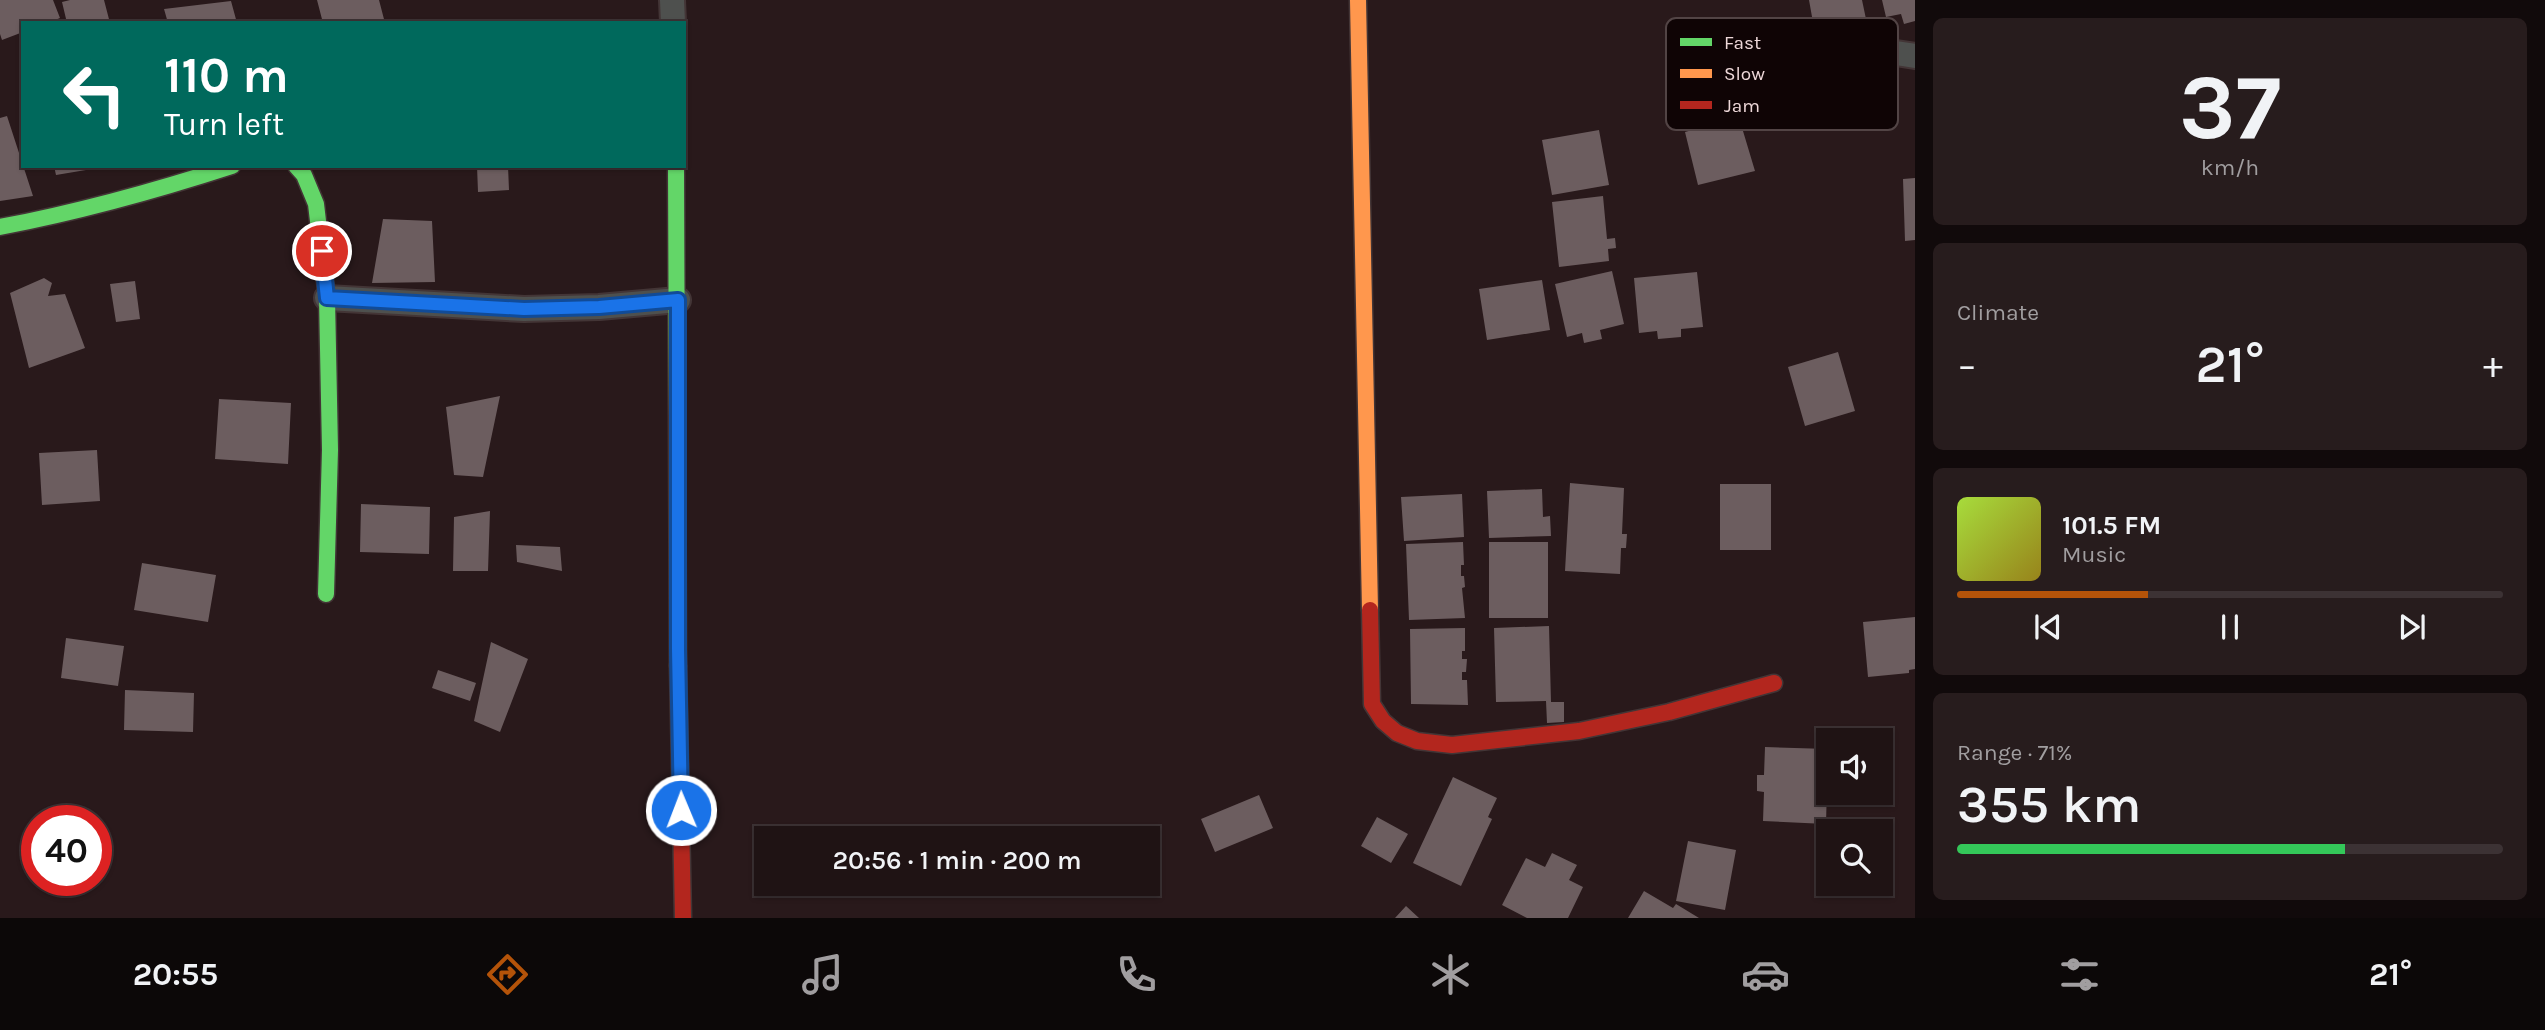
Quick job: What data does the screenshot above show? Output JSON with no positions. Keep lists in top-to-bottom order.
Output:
{
  "legend": ["Fast", "Slow", "Jam"],
  "page": {
    "tile": [
      ["37", "km/h"],
      "Climate",
      ["Range · 71%", "355 km"]
    ],
    "turn": ["110 m", "Turn left"],
    "heat": ["−", "21°", "+"],
    "song": ["101.5 FM", "Music"],
    "limit": "40",
    "trip": "20:56 · 1 min · 200 m",
    "tabs": ["20:55", "21°"]
  }
}
